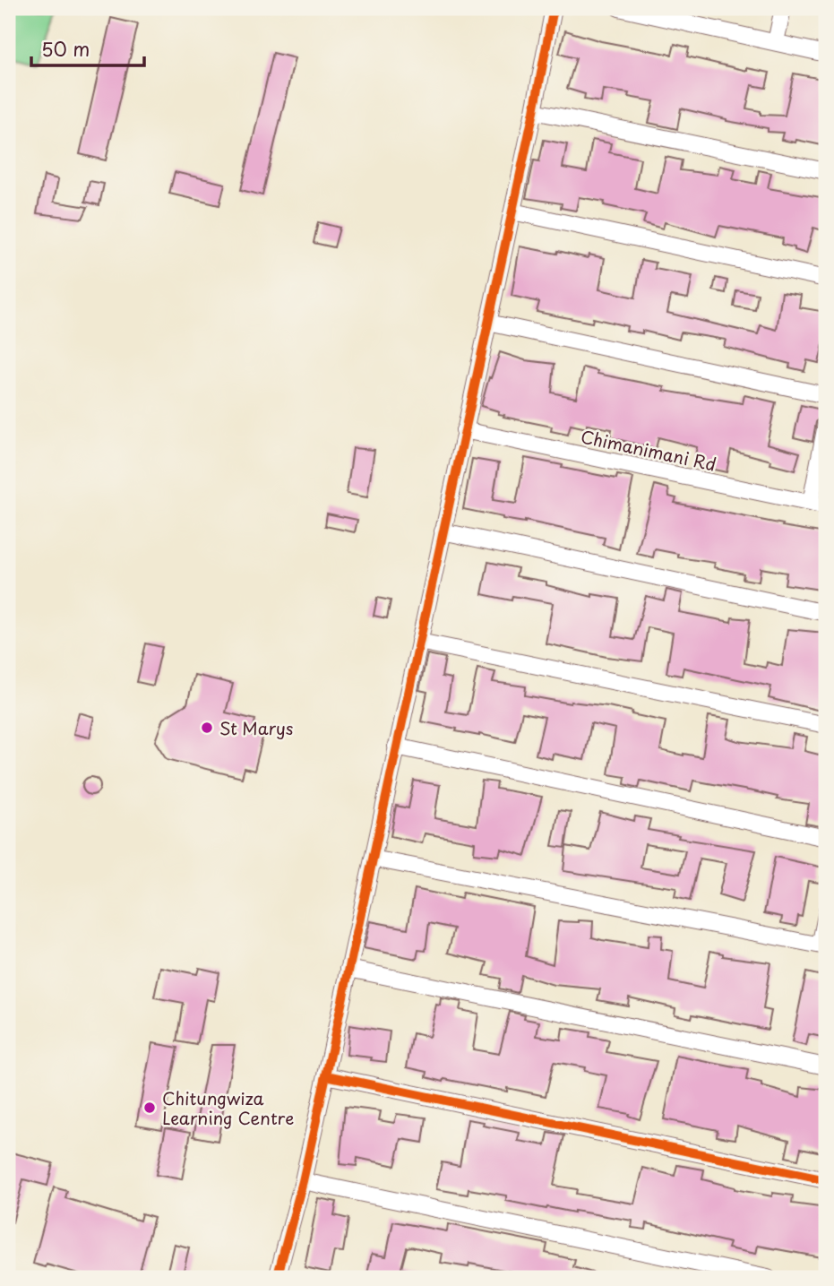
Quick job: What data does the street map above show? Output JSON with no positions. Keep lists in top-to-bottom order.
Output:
{
  "streets": {
    "street": ["Chimanimani Rd"]
  },
  "places": ["St Marys", "Chitungwiza Learning Centre"],
  "scale_bar": "50 m"
}
